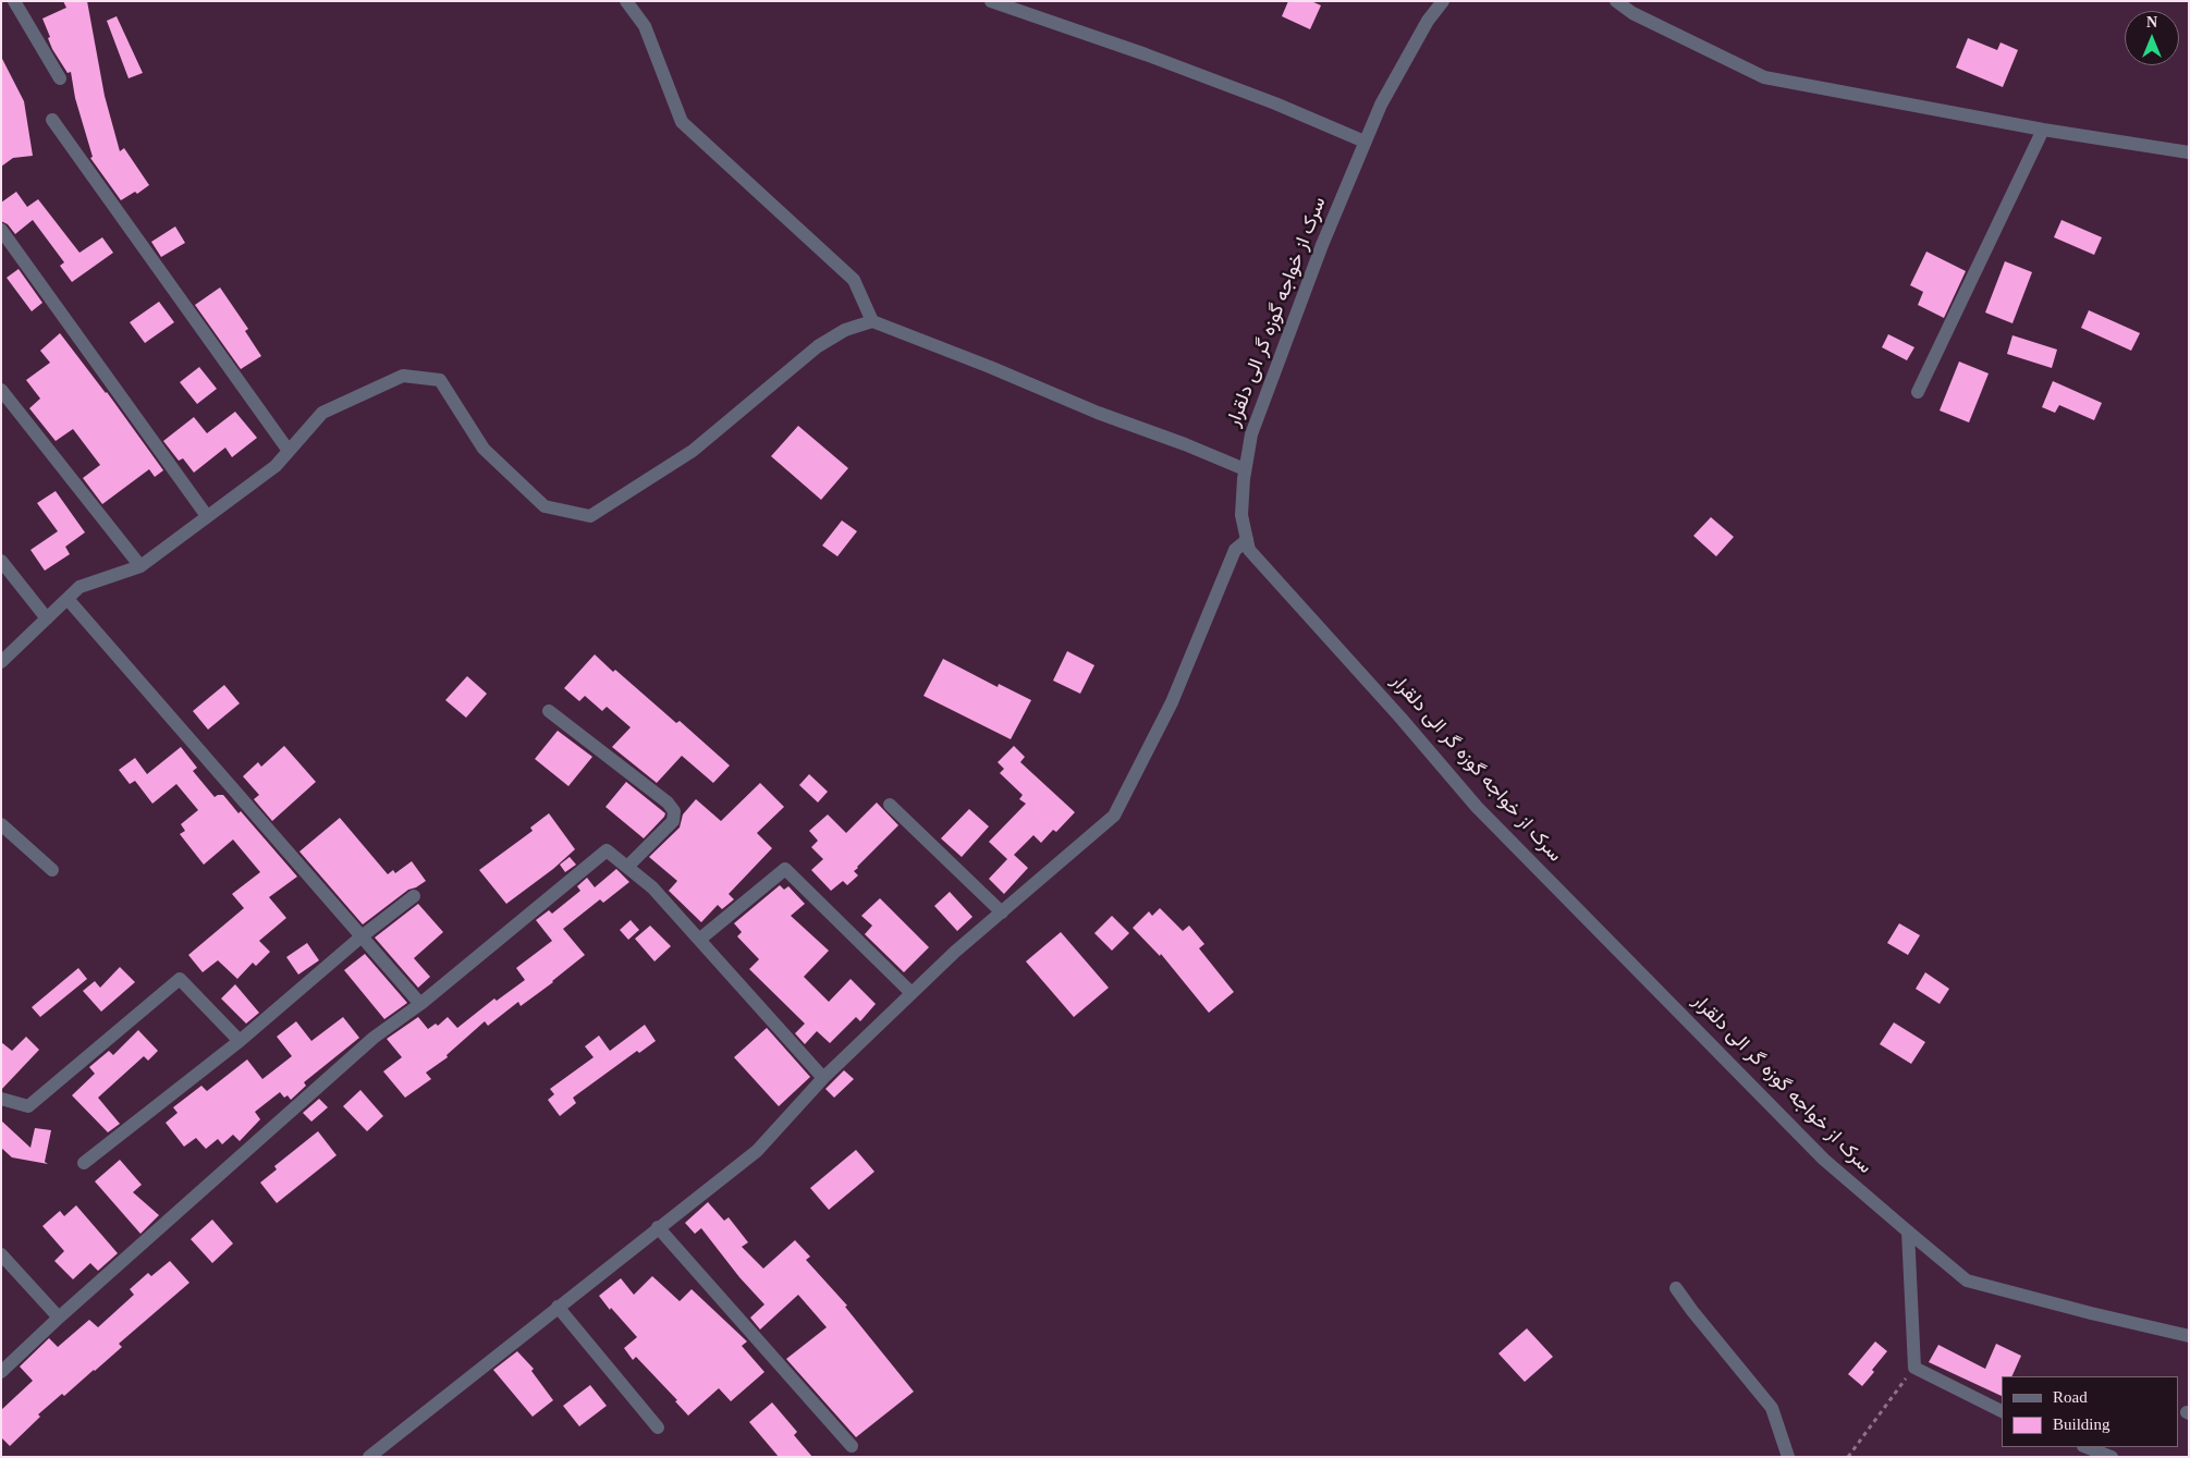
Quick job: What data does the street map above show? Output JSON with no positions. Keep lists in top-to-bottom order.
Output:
{
  "streets": {
    "street": ["سرک از خواجه گوزه گر الی دلقرار"]
  },
  "legend": ["Road", "Building"],
  "north": "top"
}
